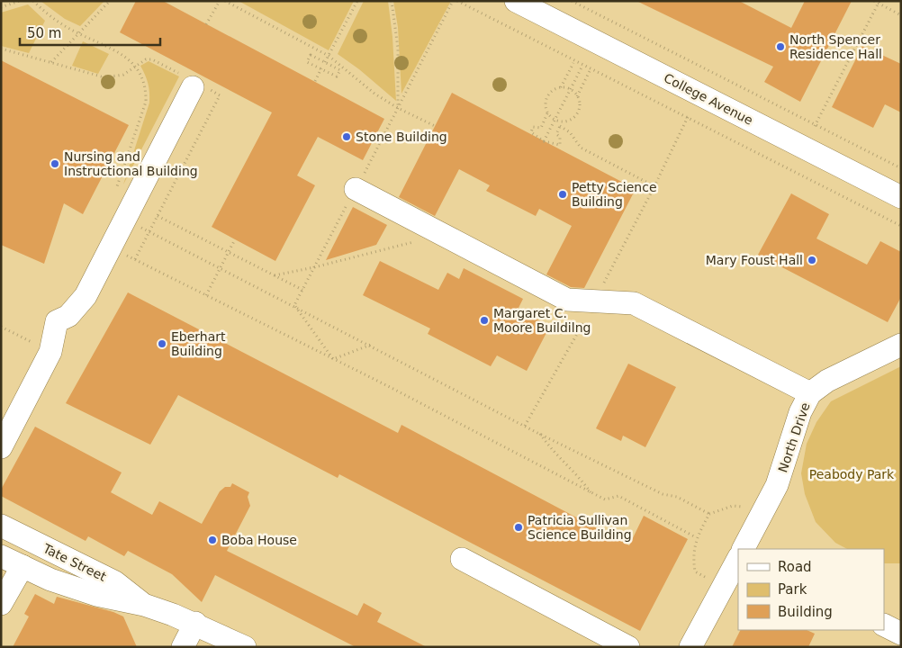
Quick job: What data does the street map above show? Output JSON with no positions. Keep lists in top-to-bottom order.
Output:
{
  "streets": {
    "street": ["College Avenue", "North Drive", "Tate Street"]
  },
  "parks": ["Peabody Park"],
  "places": [
    "North Spencer Residence Hall",
    "Stone Building",
    "Nursing and Instructional Building",
    "Petty Science Building",
    "Mary Foust Hall",
    "Margaret C. Moore Buildilng",
    "Eberhart Building",
    "Patricia Sullivan Science Building",
    "Boba House"
  ],
  "legend": ["Road", "Park", "Building"],
  "scale_bar": "50 m"
}
